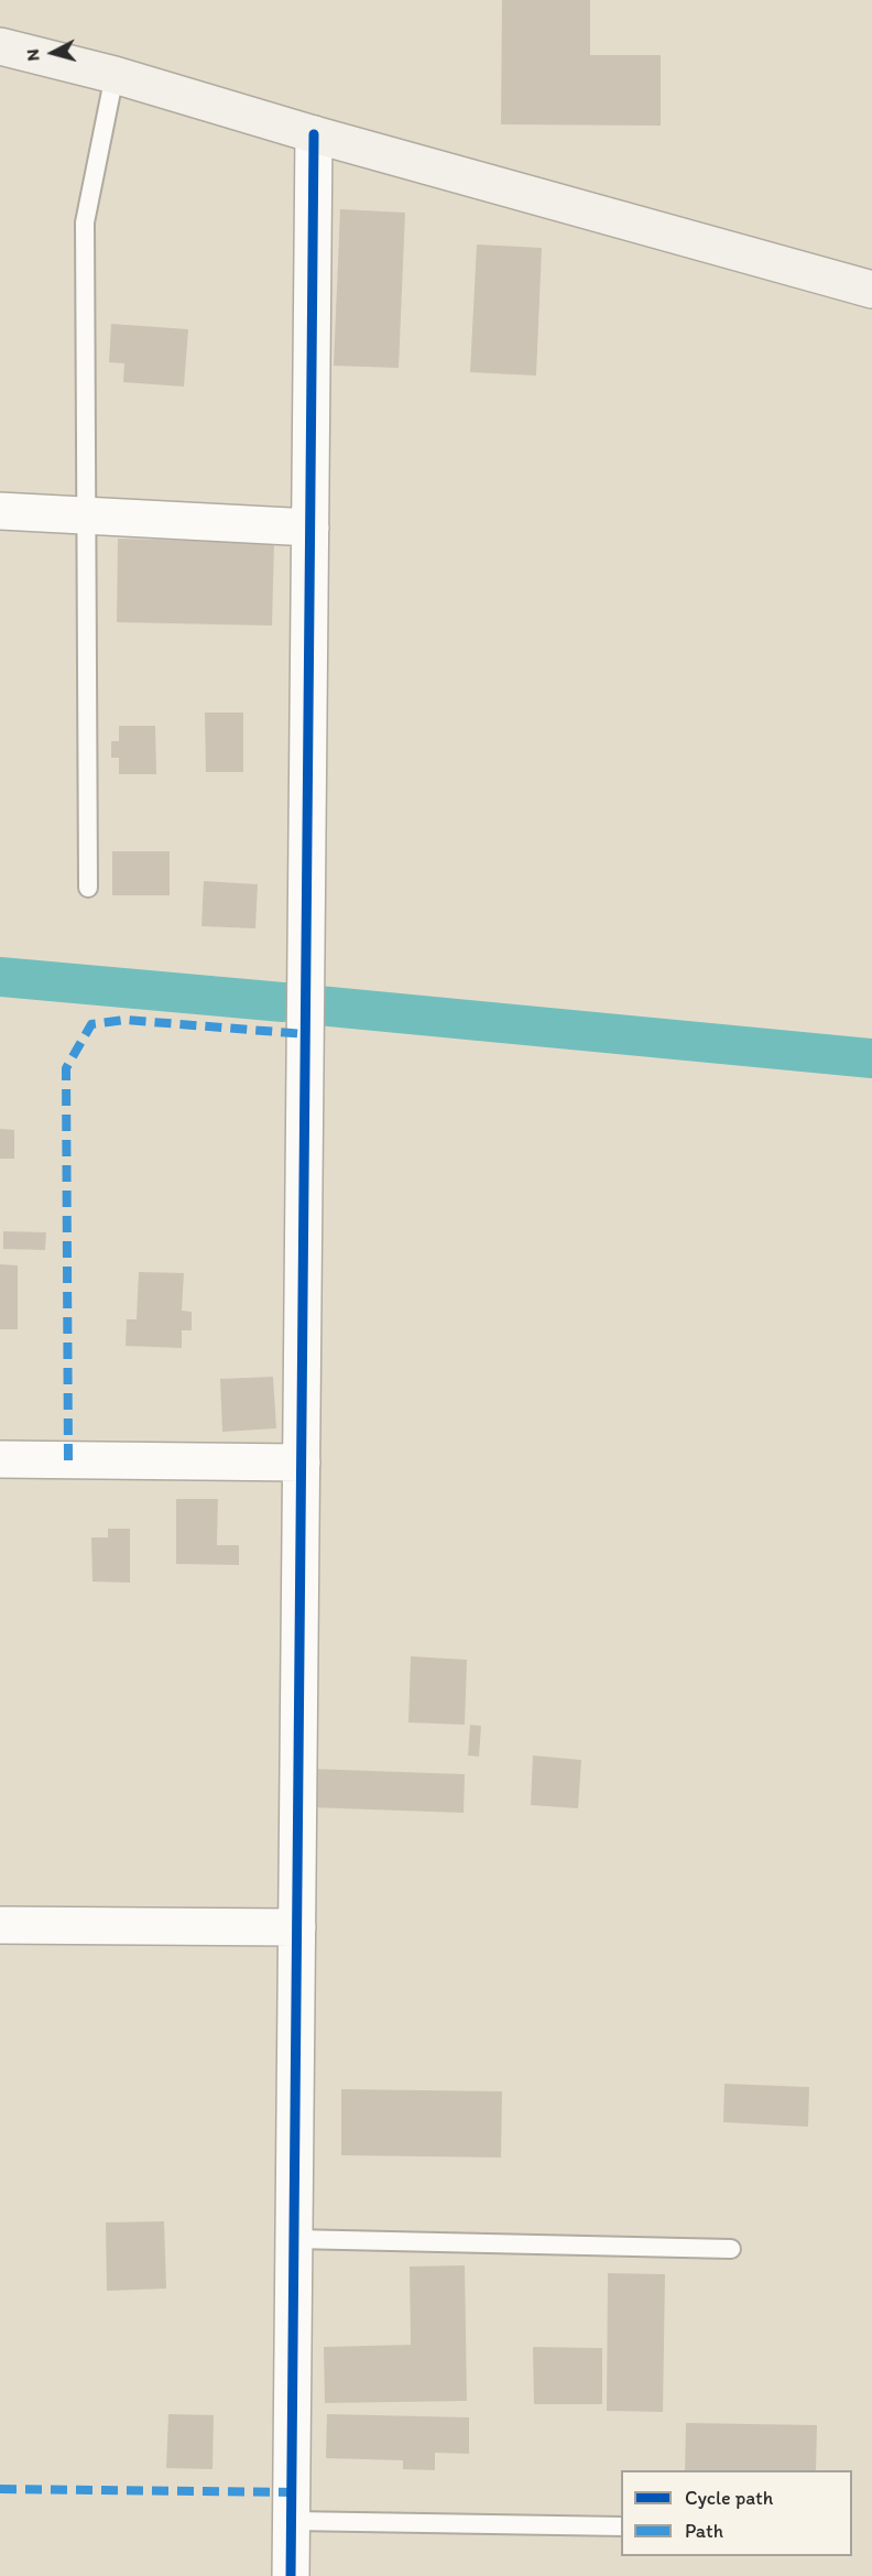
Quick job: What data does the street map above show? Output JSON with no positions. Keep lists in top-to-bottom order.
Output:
{
  "legend": ["Cycle path", "Path"],
  "north": "left"
}
